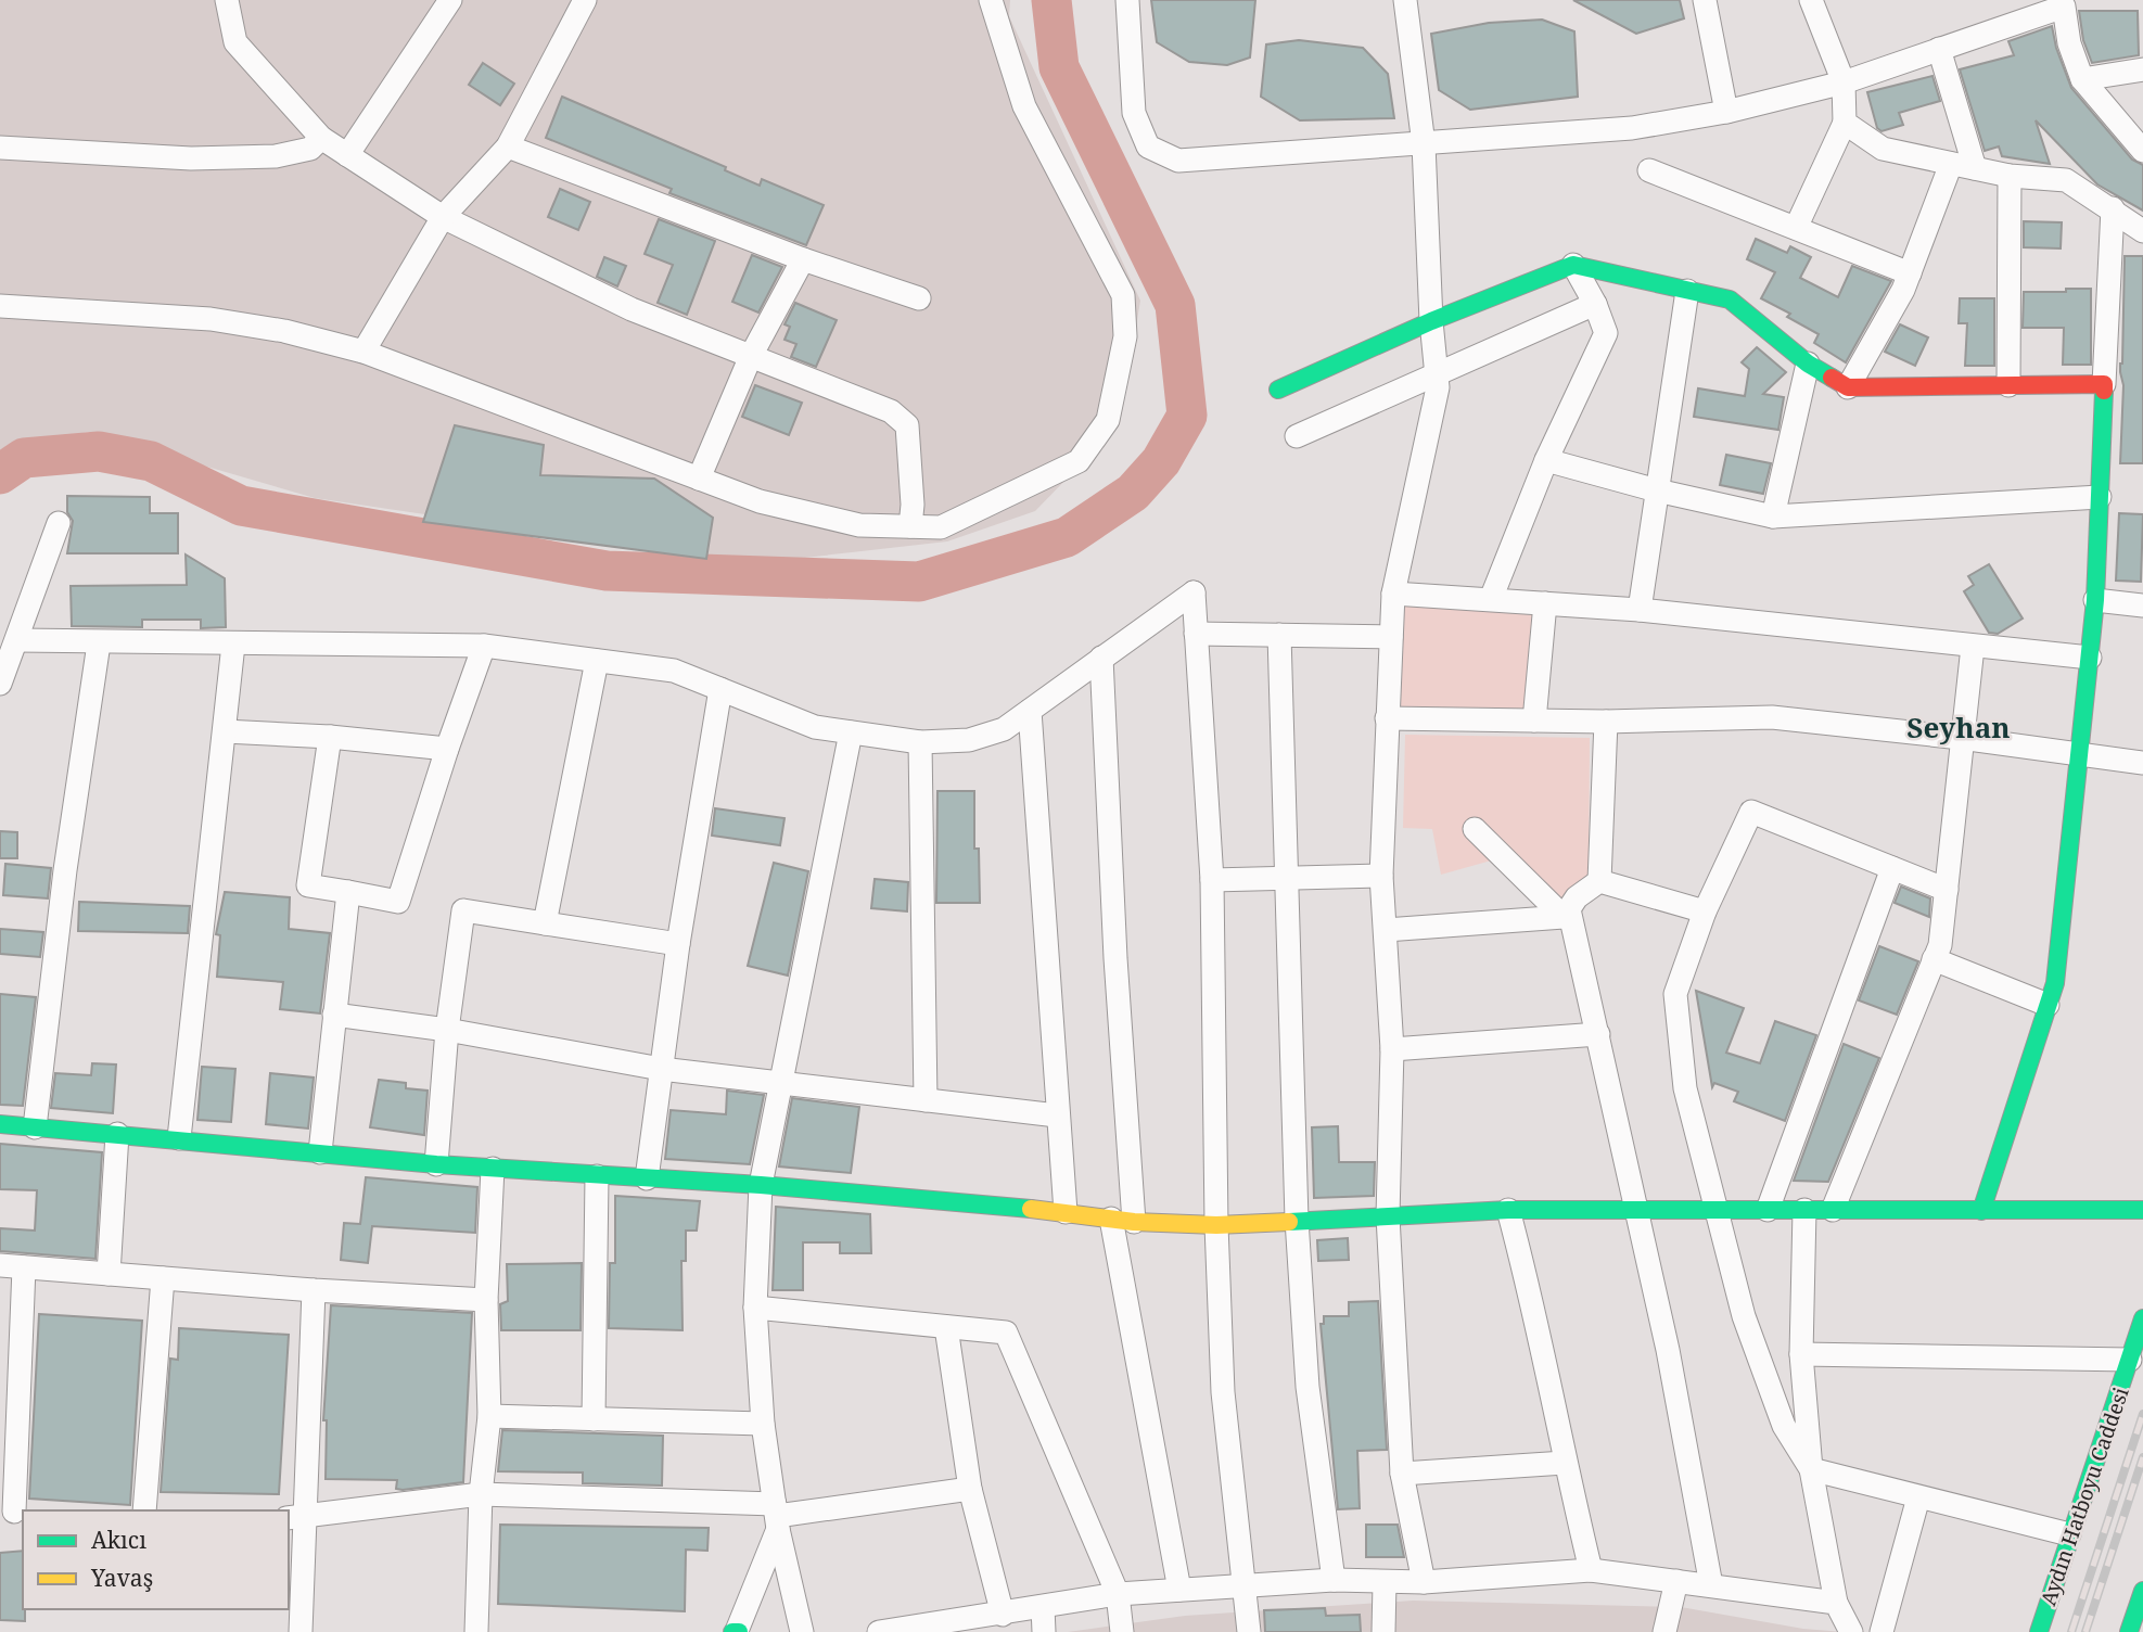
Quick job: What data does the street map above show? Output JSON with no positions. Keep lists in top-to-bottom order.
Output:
{
  "streets": {
    "street": ["Aydın Hatboyu Caddesi"]
  },
  "districts": ["Seyhan"],
  "legend": ["Akıcı", "Yavaş"]
}
